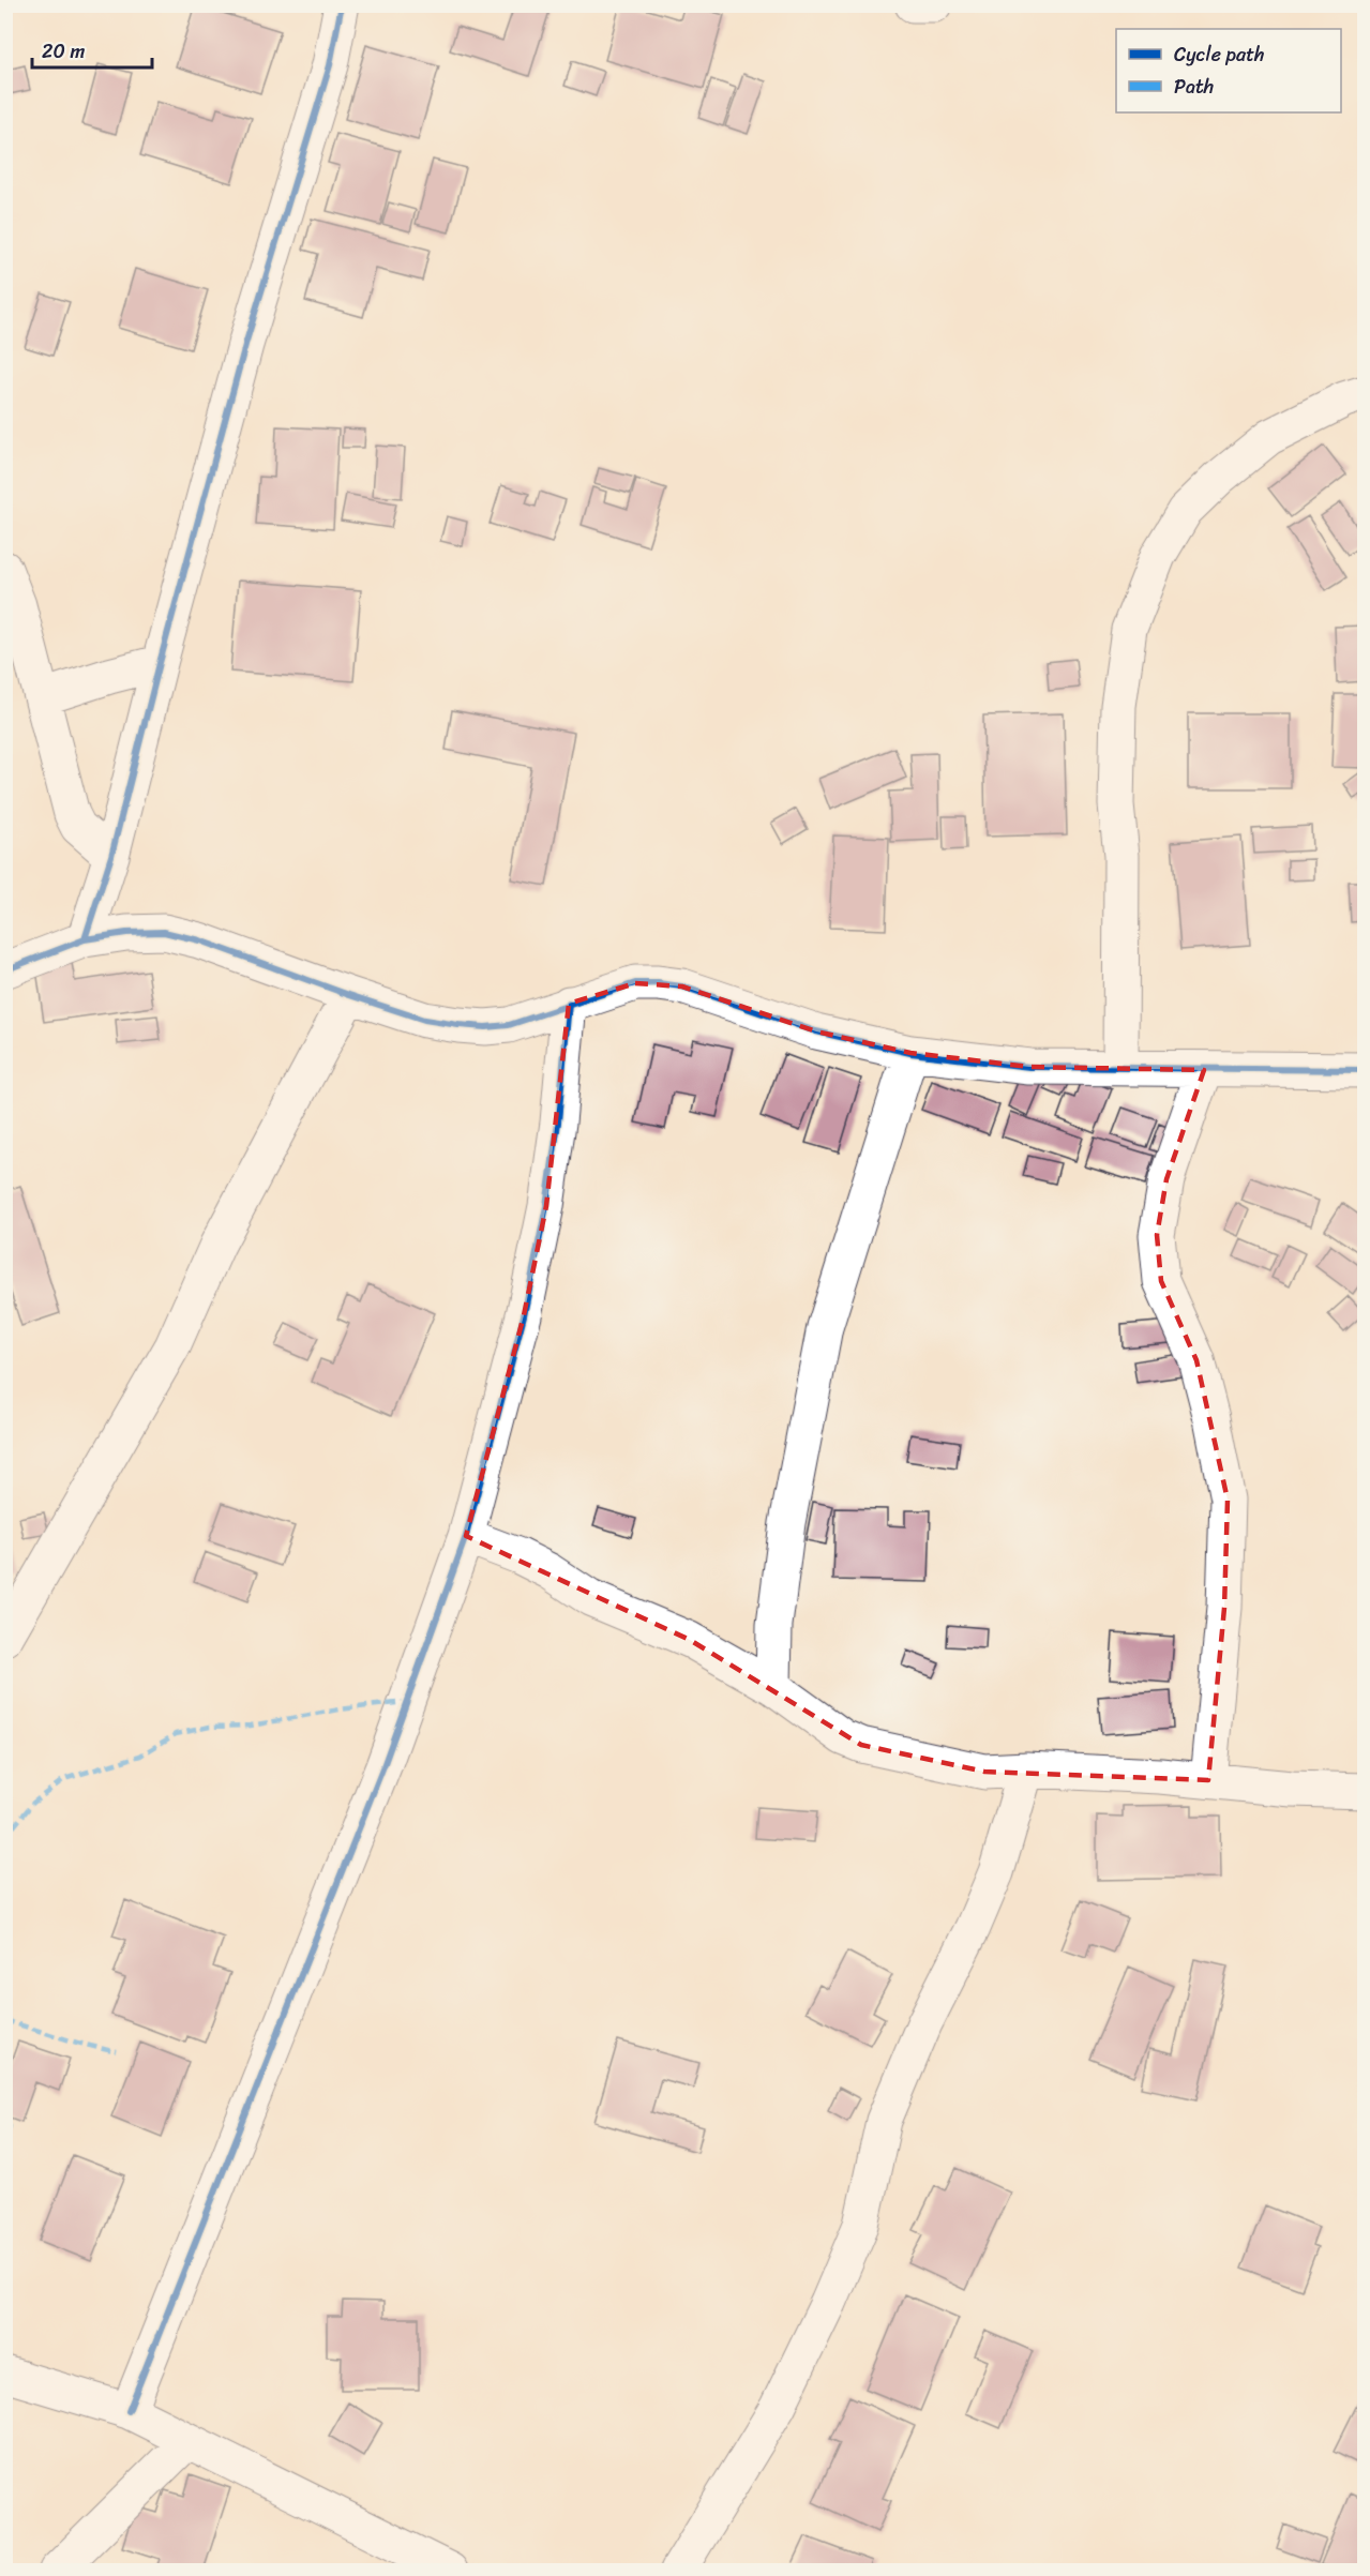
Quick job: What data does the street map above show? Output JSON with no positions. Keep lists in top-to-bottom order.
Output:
{
  "legend": ["Cycle path", "Path"],
  "scale_bar": "20 m"
}
